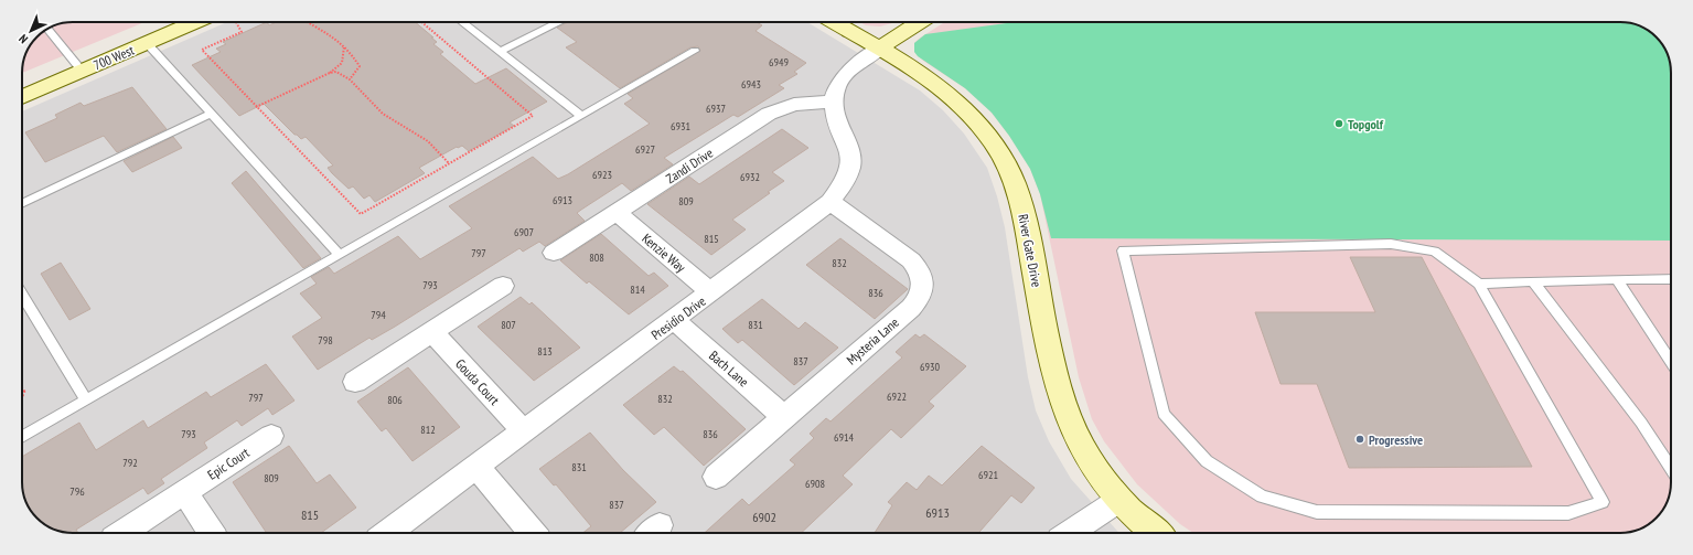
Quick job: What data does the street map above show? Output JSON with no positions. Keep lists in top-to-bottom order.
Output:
{
  "streets": {
    "street": [
      "700 West",
      "Zandi Drive",
      "River Gate Drive",
      "Kenzie Way",
      "Presidio Drive",
      "Mysteria Lane",
      "Bach Lane",
      "Gouda Court",
      "Epic Court"
    ]
  },
  "crossings": [
    ["Zandi Drive", "Kenzie Way"],
    ["Zandi Drive", "Presidio Drive"],
    ["Kenzie Way", "Presidio Drive"],
    ["Presidio Drive", "Mysteria Lane"],
    ["Presidio Drive", "Bach Lane"],
    ["Presidio Drive", "Gouda Court"],
    ["Mysteria Lane", "Bach Lane"]
  ],
  "places": ["Topgolf", "Progressive"],
  "house_numbers": [
    "6949",
    "6943",
    "6937",
    "6931",
    "6927",
    "6923",
    "6932",
    "6913",
    "809",
    "6907",
    "815",
    "797",
    "808",
    "832",
    "793",
    "814",
    "836",
    "794",
    "807",
    "831",
    "798",
    "813",
    "837",
    "6930",
    "6922",
    "797",
    "832",
    "806",
    "812",
    "793",
    "836",
    "6914",
    "792",
    "831",
    "6921",
    "809",
    "6908",
    "796",
    "837",
    "6913",
    "815",
    "6902"
  ],
  "north": "bottom left"
}
